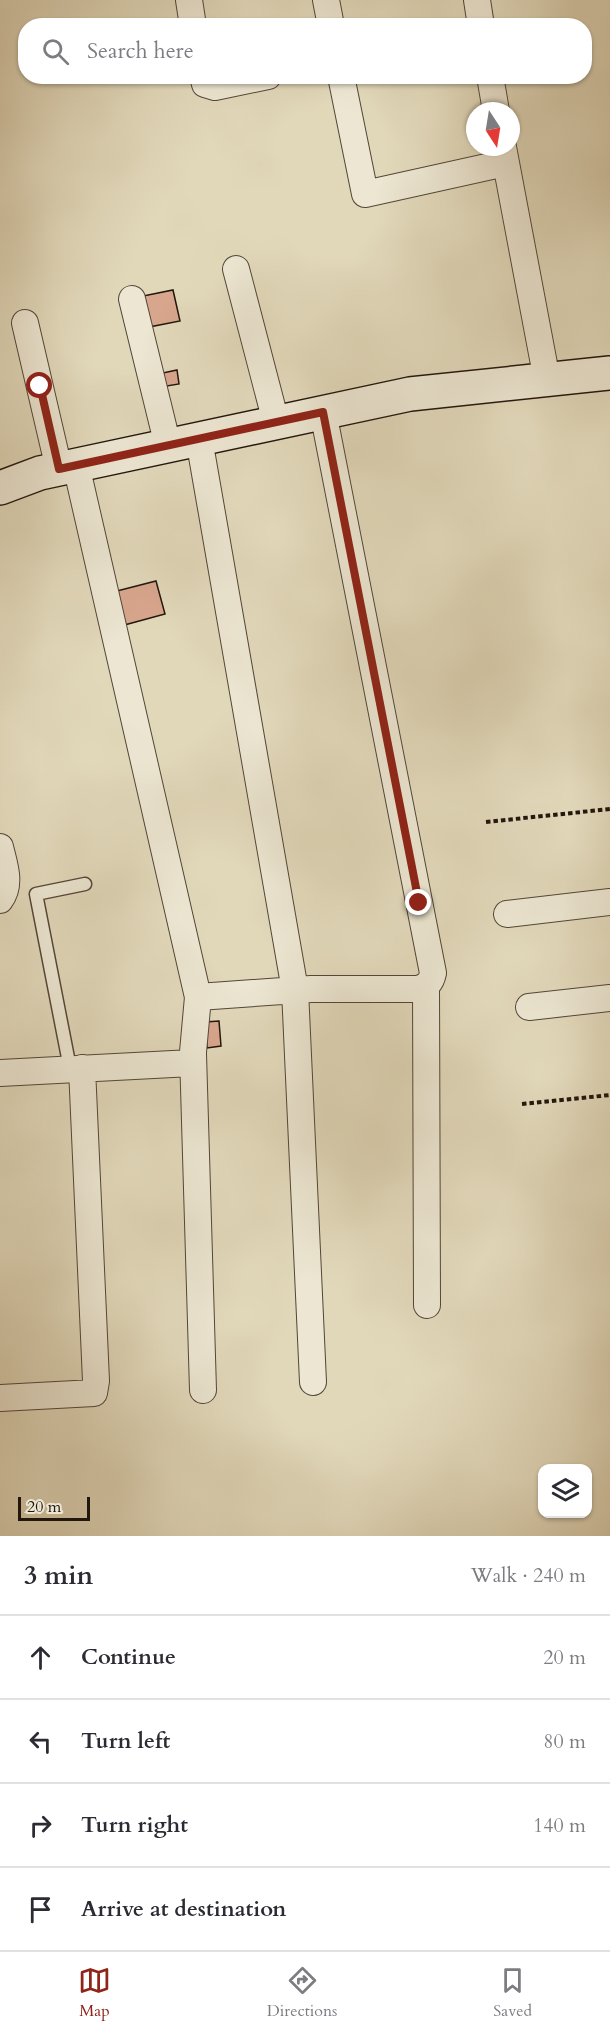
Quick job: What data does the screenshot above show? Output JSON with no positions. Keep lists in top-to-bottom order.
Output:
{
  "scale_bar": "20 m",
  "north": "bottom",
  "page": {
    "search": "Search here",
    "scale": "20 m",
    "heading": ["3 min", "Walk · 240 m"],
    "list": [
      ["Continue", "20 m"],
      ["Turn left", "80 m"],
      ["Turn right", "140 m"],
      "Arrive at destination"
    ],
    "nav": ["Map", "Directions", "Saved"]
  }
}
